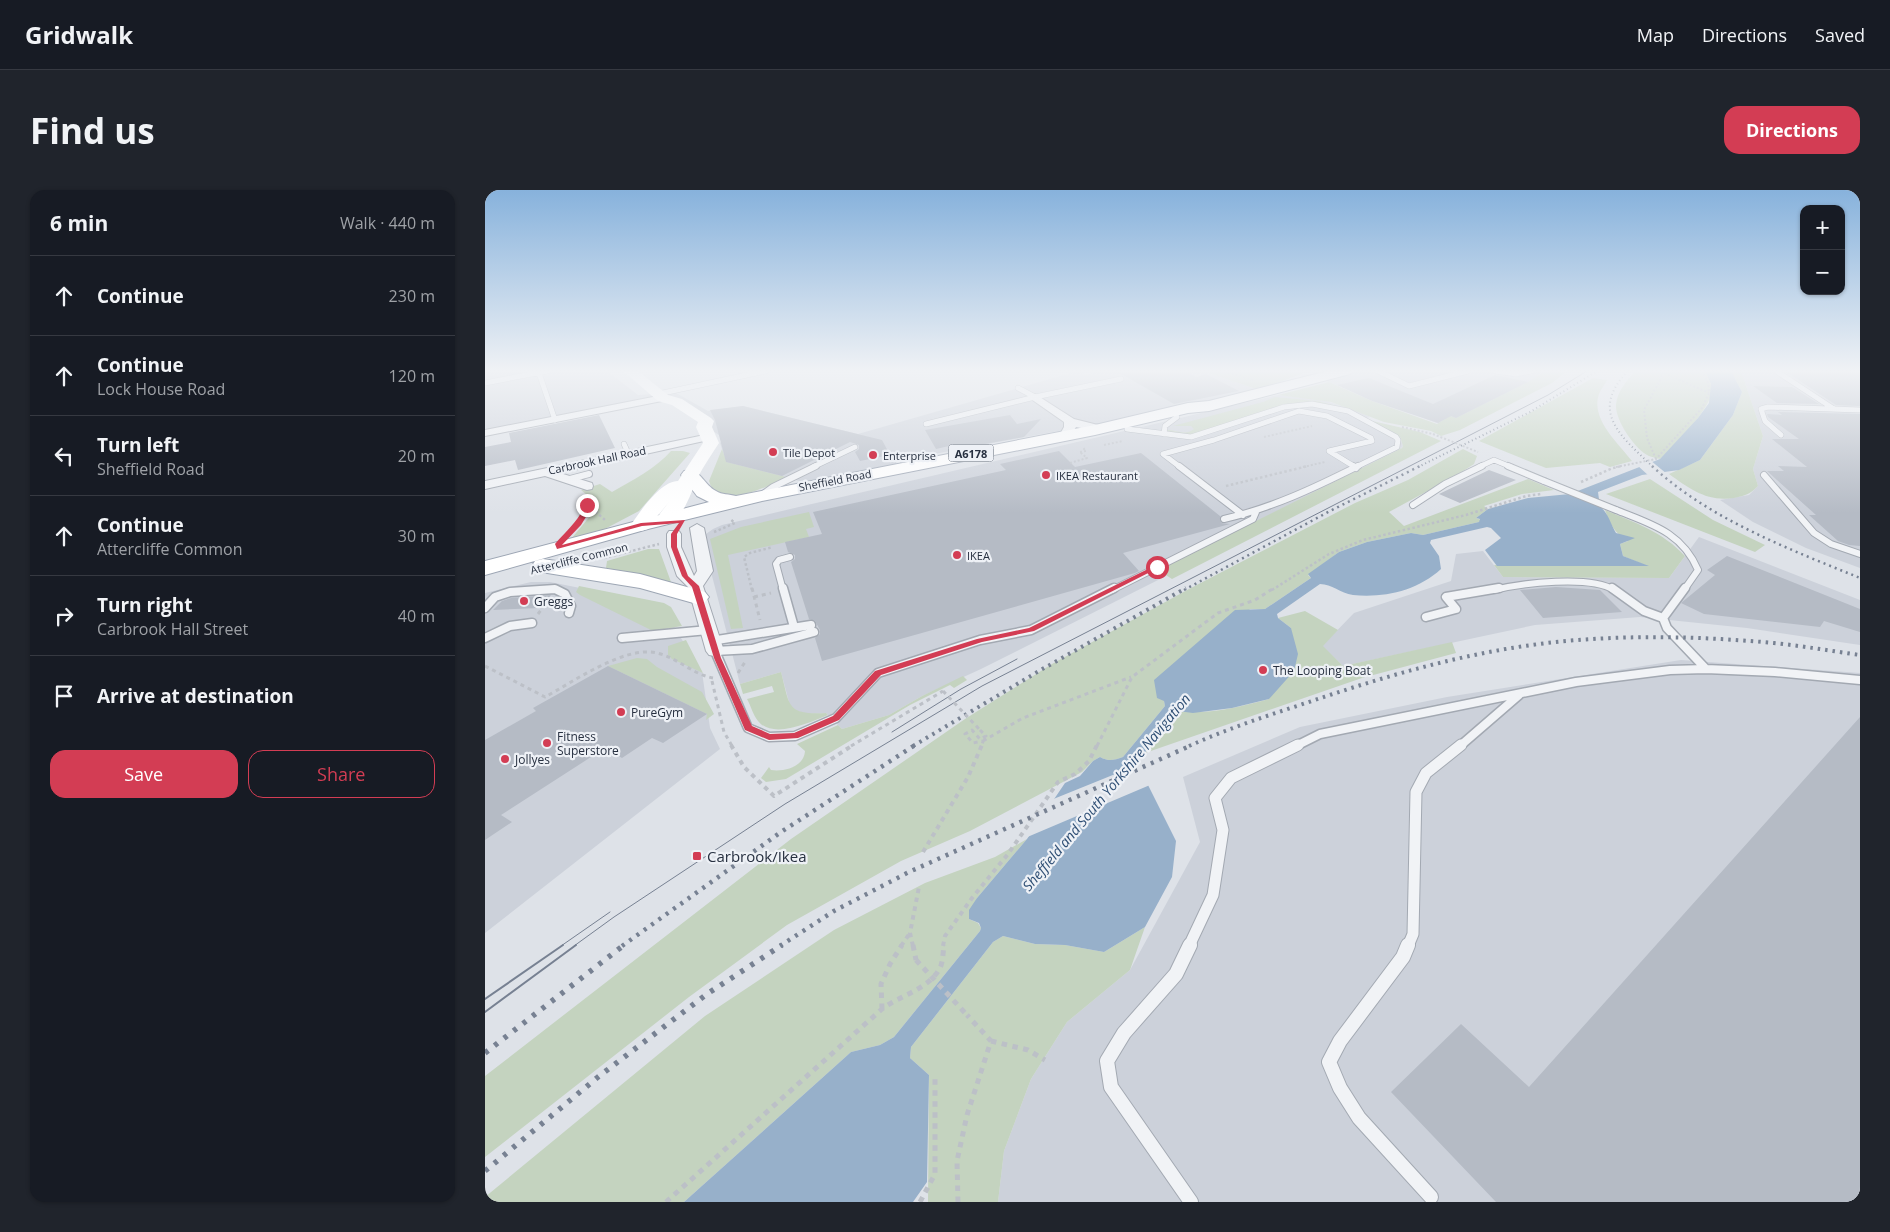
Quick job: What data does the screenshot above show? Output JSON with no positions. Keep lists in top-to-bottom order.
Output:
{
  "streets": {
    "main road": ["A6178", "Sheffield Road", "Attercliffe Common"],
    "street": ["Carbrook Hall Road"]
  },
  "crossings": [
    ["Sheffield Road", "Attercliffe Common"]
  ],
  "water": ["Sheffield and South Yorkshire Navigation"],
  "places": {
    "other": [
      "Tile Depot",
      "Enterprise",
      "IKEA Restaurant",
      "IKEA",
      "Greggs",
      "The Looping Boat",
      "PureGym",
      "Fitness Superstore",
      "Jollyes"
    ],
    "transit": ["Carbrook/Ikea"]
  },
  "page": {
    "header": "Gridwalk",
    "nav": ["Map", "Directions", "Saved"],
    "buttons": [
      "Directions",
      ["Save", "Share"]
    ],
    "title": "Find us",
    "heading": ["6 min", "Walk · 440 m"],
    "map_buttons": ["+", "−"],
    "list": [
      ["Continue", "230 m"],
      ["Continue", "Lock House Road", "120 m"],
      ["Turn left", "Sheffield Road", "20 m"],
      ["Continue", "Attercliffe Common", "30 m"],
      ["Turn right", "Carbrook Hall Street", "40 m"],
      "Arrive at destination"
    ]
  }
}
